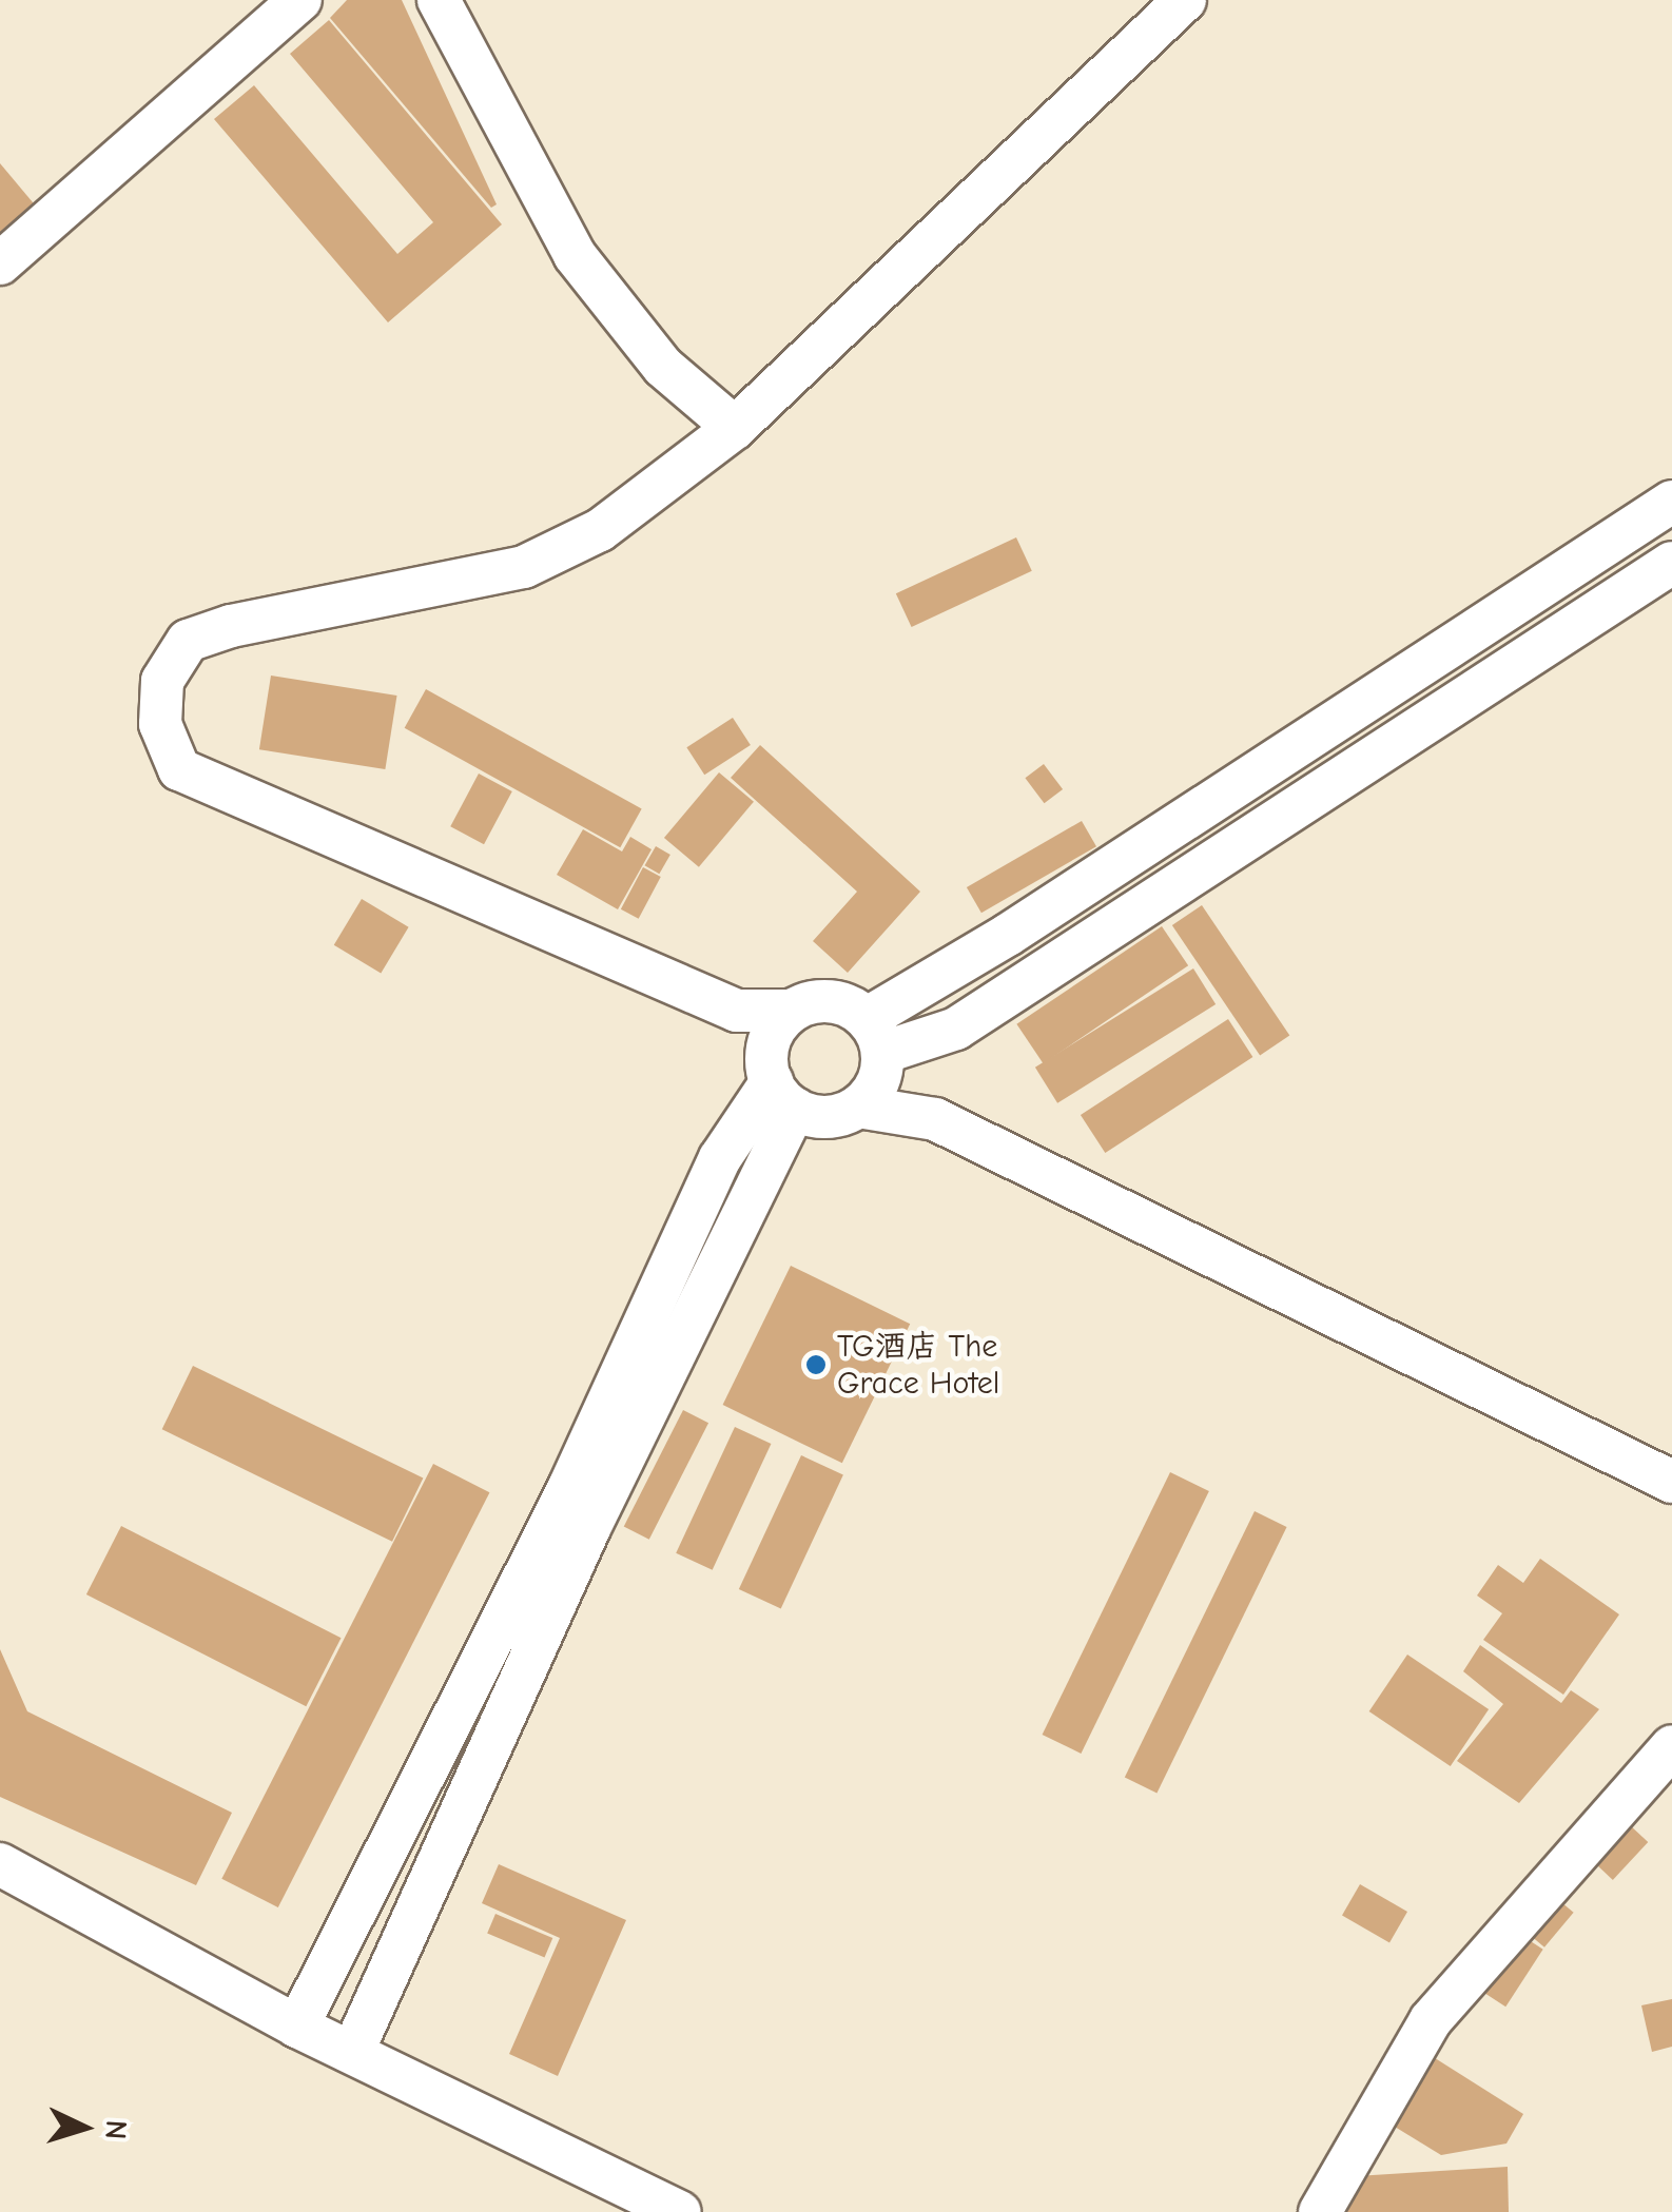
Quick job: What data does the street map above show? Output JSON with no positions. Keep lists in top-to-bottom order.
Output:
{
  "places": ["TG酒店 The Grace Hotel"],
  "north": "right"
}
